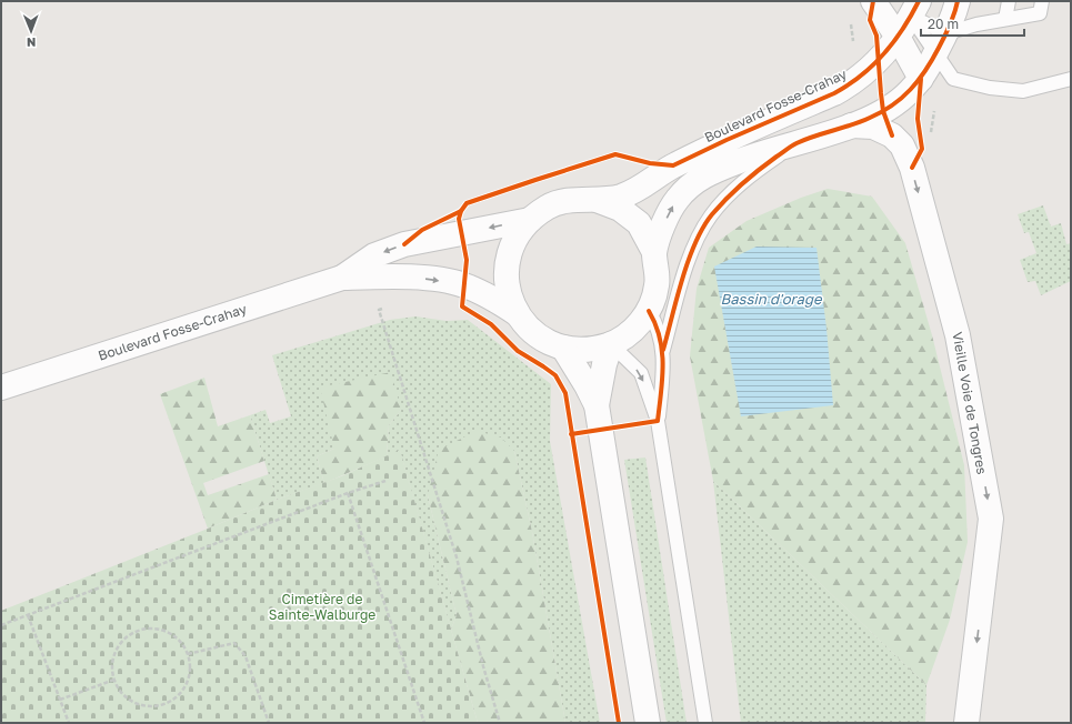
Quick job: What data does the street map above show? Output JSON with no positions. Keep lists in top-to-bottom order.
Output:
{
  "streets": {
    "main road": ["Boulevard Fosse-Crahay", "Vieille Voie de Tongres"]
  },
  "crossings": [
    ["Boulevard Fosse-Crahay", "Vieille Voie de Tongres"]
  ],
  "one_way": ["Vieille Voie de Tongres"],
  "water": ["Bassin d'orage"],
  "parks": ["Cimetière de Sainte-Walburge"],
  "scale_bar": "20 m",
  "north": "bottom"
}
